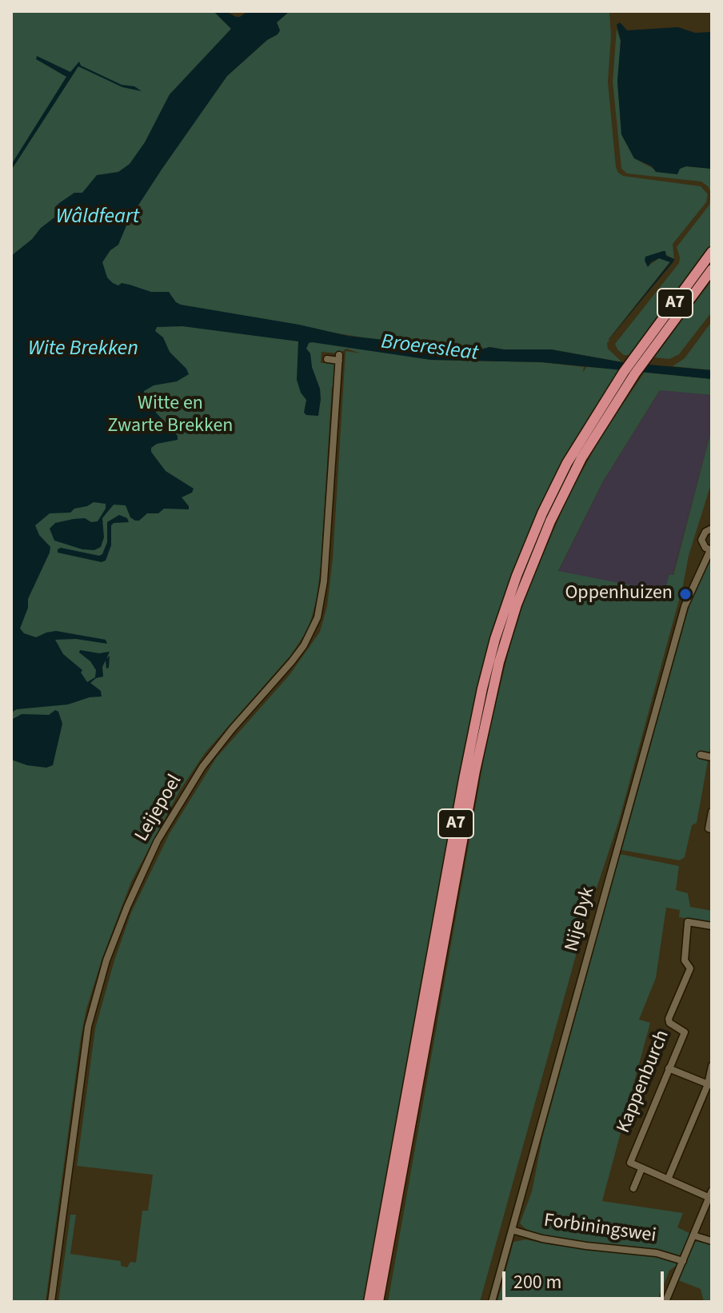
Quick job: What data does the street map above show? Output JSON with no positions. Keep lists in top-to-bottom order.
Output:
{
  "streets": {
    "highway": ["A7"],
    "street": [
      "Leijepoel",
      "Nije Dyk",
      "Kappenburch",
      "Forbiningswei"
    ]
  },
  "crossings": [
    ["Nije Dyk", "Forbiningswei"]
  ],
  "water": ["Wâldfeart", "Broeresleat", "Wite Brekken"],
  "parks": ["Witte en Zwarte Brekken"],
  "places": ["Oppenhuizen"],
  "scale_bar": "200 m"
}
